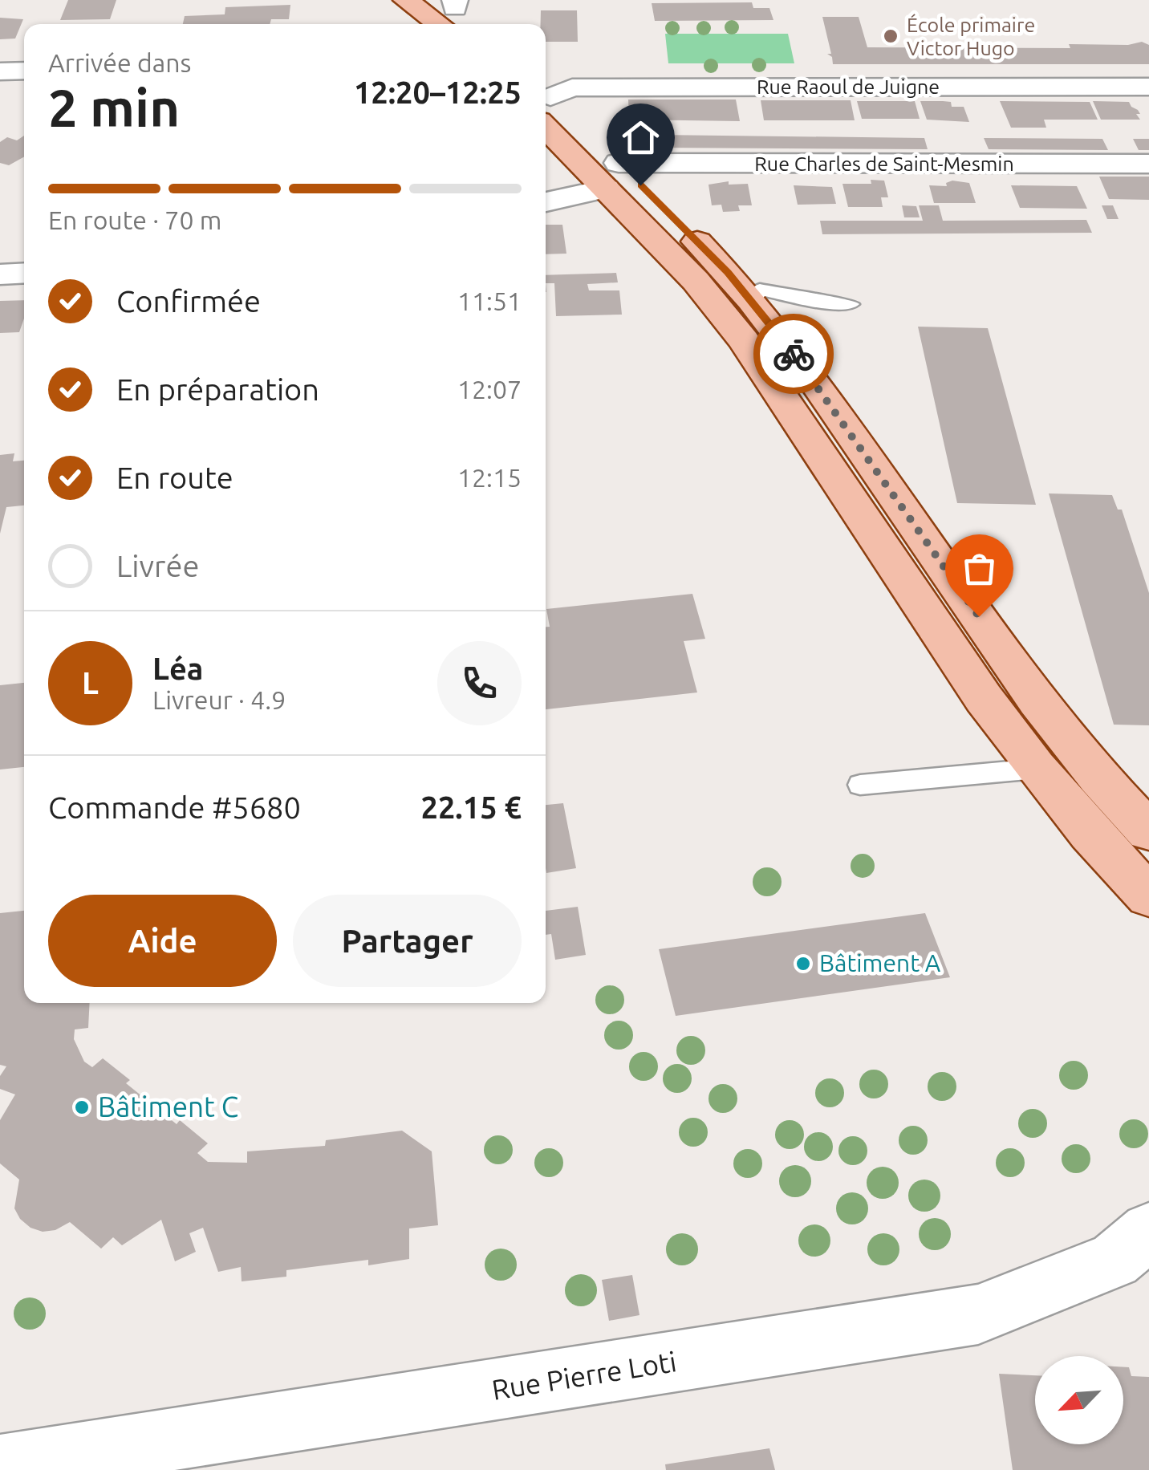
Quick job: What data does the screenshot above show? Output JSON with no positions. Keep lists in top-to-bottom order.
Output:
{
  "streets": {
    "street": ["Rue Raoul de Juigne", "Rue Charles de Saint-Mesmin", "Rue Pierre Loti"]
  },
  "places": ["École primaire Victor Hugo", "Bâtiment A", "Bâtiment C"],
  "north": "bottom left",
  "page": {
    "heading": ["2 min", "Arrivée dans", "12:20–12:25"],
    "panel": [
      "Léa",
      "Livreur · 4.9",
      "Commande #5680",
      "22.15 €"
    ],
    "bar": "En route · 70 m",
    "list": [
      ["Confirmée", "11:51"],
      ["En préparation", "12:07"],
      ["En route", "12:15"],
      "Livrée"
    ],
    "round": "L",
    "buttons": ["Aide", "Partager"]
  }
}
